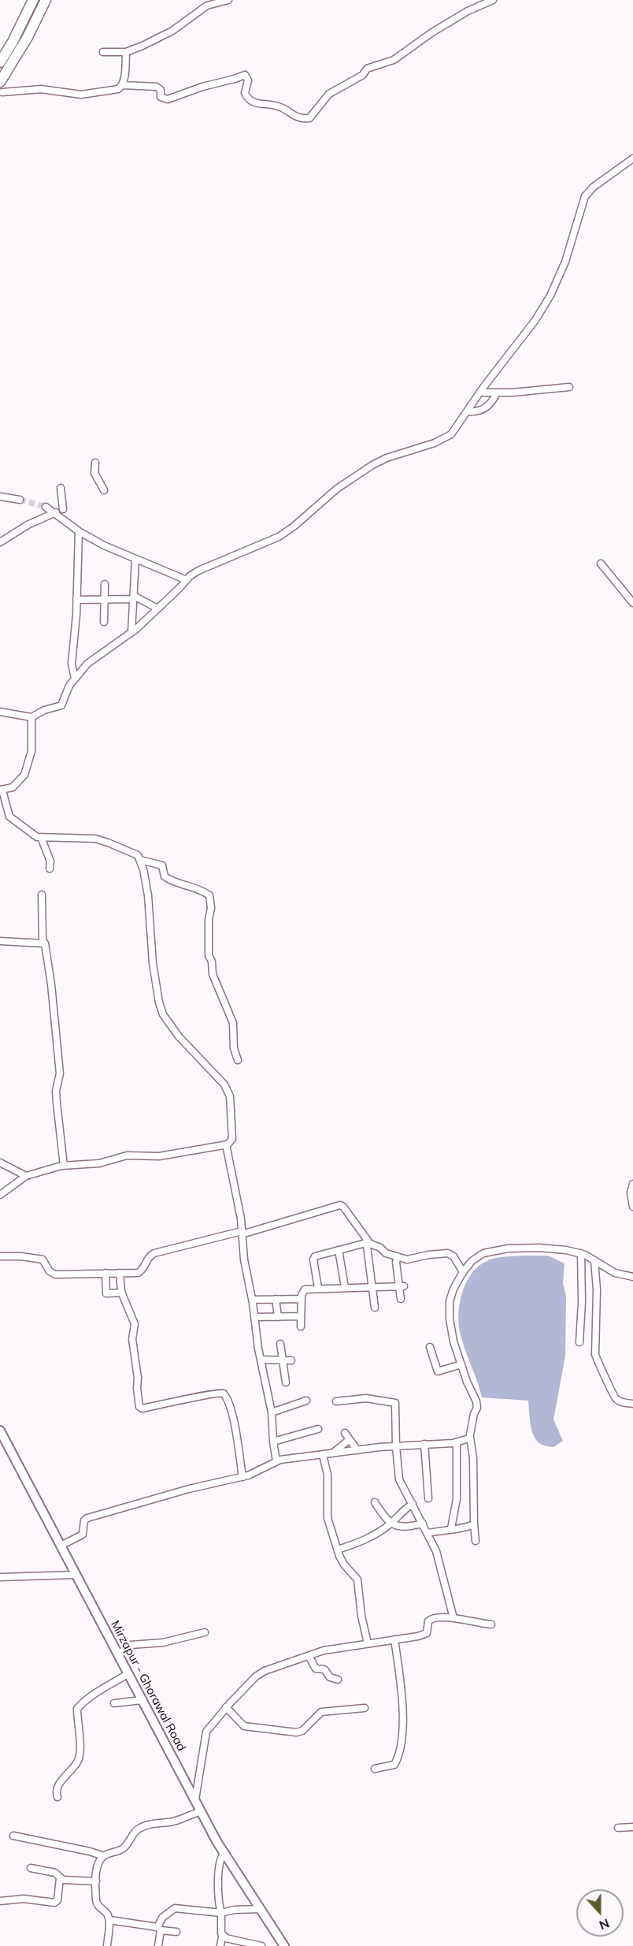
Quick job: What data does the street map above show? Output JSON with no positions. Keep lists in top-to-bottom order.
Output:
{
  "streets": {
    "main road": ["Mirzapur - Ghorawal Road"]
  },
  "north": "bottom"
}
